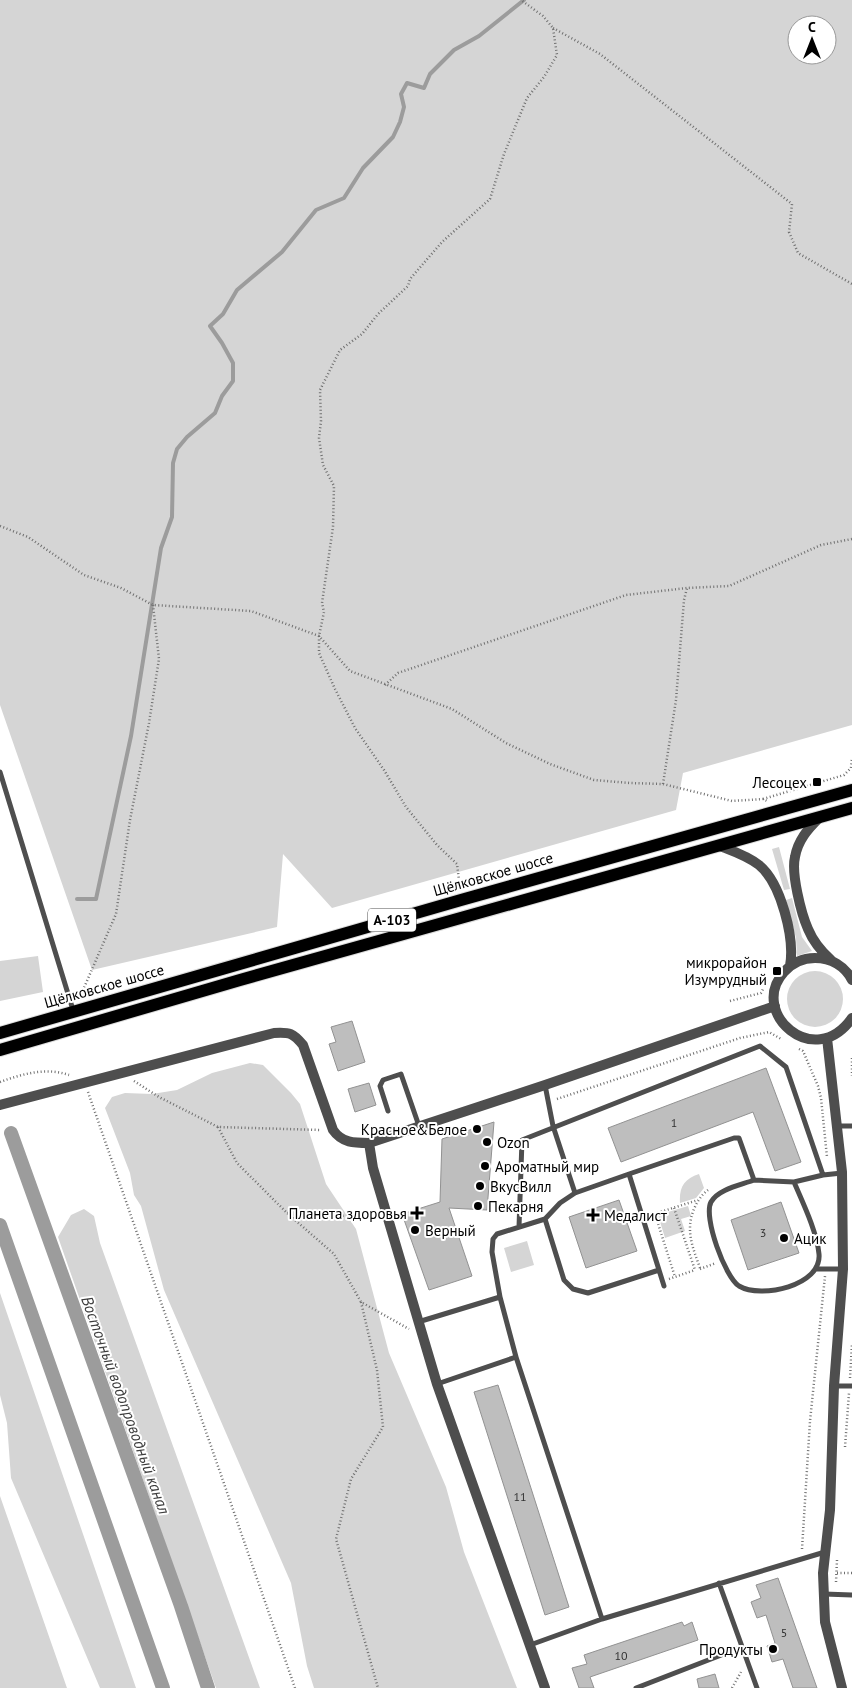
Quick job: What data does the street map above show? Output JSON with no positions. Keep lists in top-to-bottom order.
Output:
{
  "streets": {
    "main road": ["Щёлковское шоссе", "А-103"]
  },
  "water": ["Восточный водопроводный канал"],
  "places": {
    "transit": ["Лесоцех", "микрорайон Изумрудный"],
    "other": [
      "Красное&Белое",
      "Ozon",
      "Ароматный мир",
      "ВкусВилл",
      "Пекарня",
      "Верный",
      "Ацик",
      "Продукты"
    ],
    "health": ["Планета здоровья", "Медалист"]
  },
  "house_numbers": [
    "1",
    "3",
    "11",
    "5",
    "10"
  ],
  "north": "top"
}
